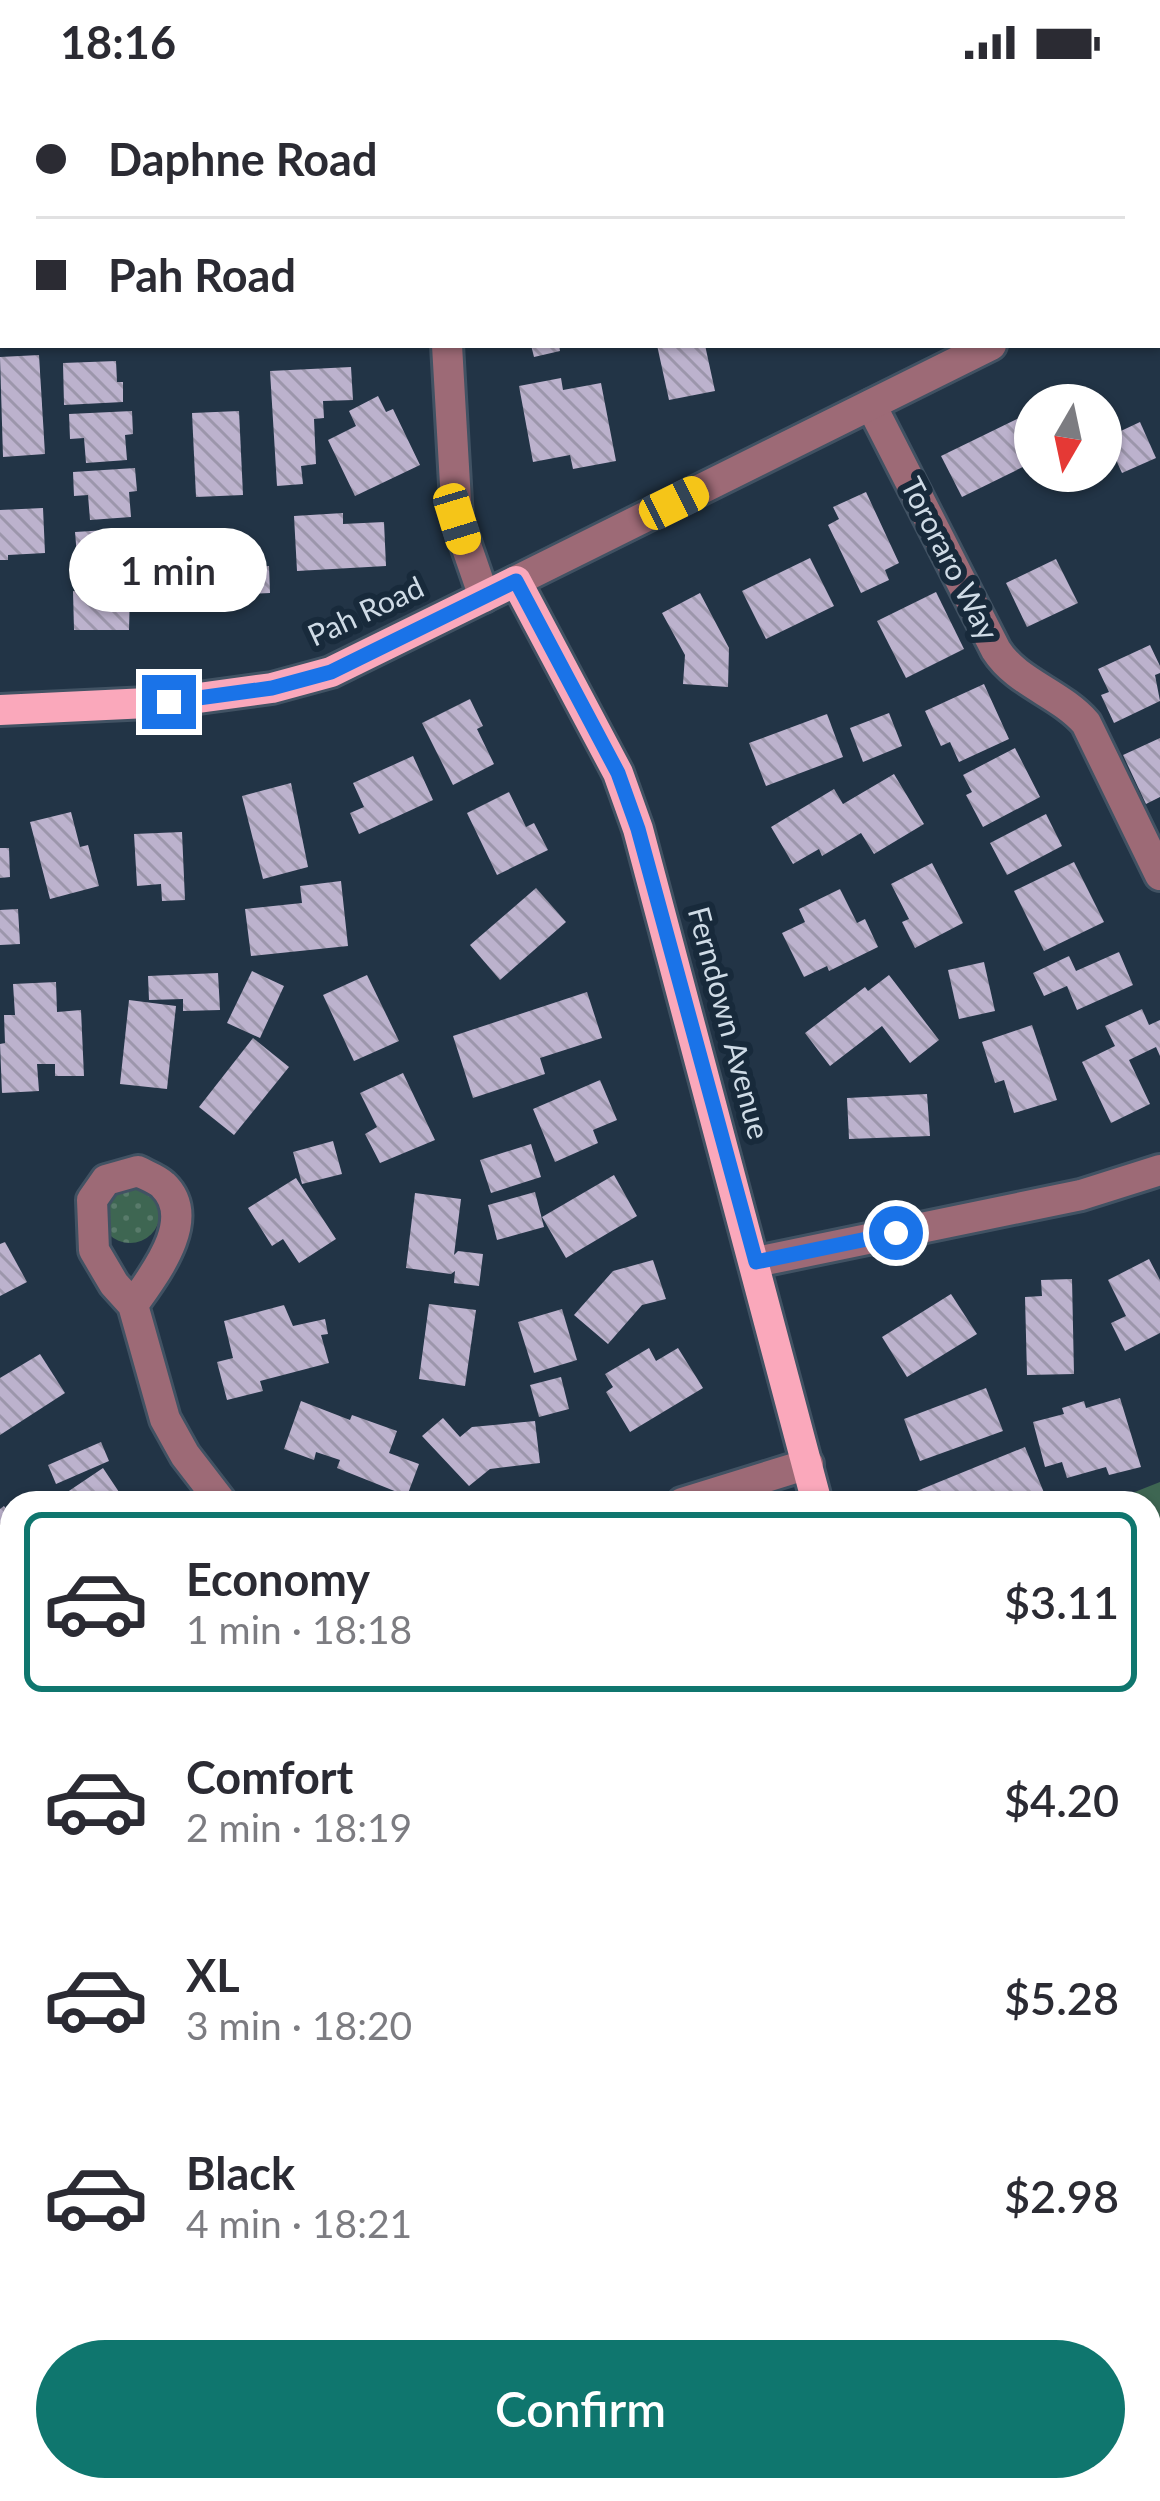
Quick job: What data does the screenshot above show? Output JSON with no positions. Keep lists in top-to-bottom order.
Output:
{
  "streets": {
    "main road": ["Pah Road", "Ferndown Avenue"],
    "street": ["Tororaro Way"]
  },
  "crossings": [
    ["Tororaro Way", "Pah Road"],
    ["Pah Road", "Ferndown Avenue"]
  ],
  "north": "bottom",
  "page": {
    "status": "18:16",
    "banner": ["Daphne Road", "Pah Road"],
    "bubble": "1 min",
    "list": [
      {
        "name": "Economy",
        "note": "1 min · 18:18",
        "value": "$3.11"
      },
      {
        "name": "Comfort",
        "note": "2 min · 18:19",
        "value": "$4.20"
      },
      {
        "name": "XL",
        "note": "3 min · 18:20",
        "value": "$5.28"
      },
      {
        "name": "Black",
        "note": "4 min · 18:21",
        "value": "$2.98"
      }
    ],
    "buttons": "Confirm"
  }
}
